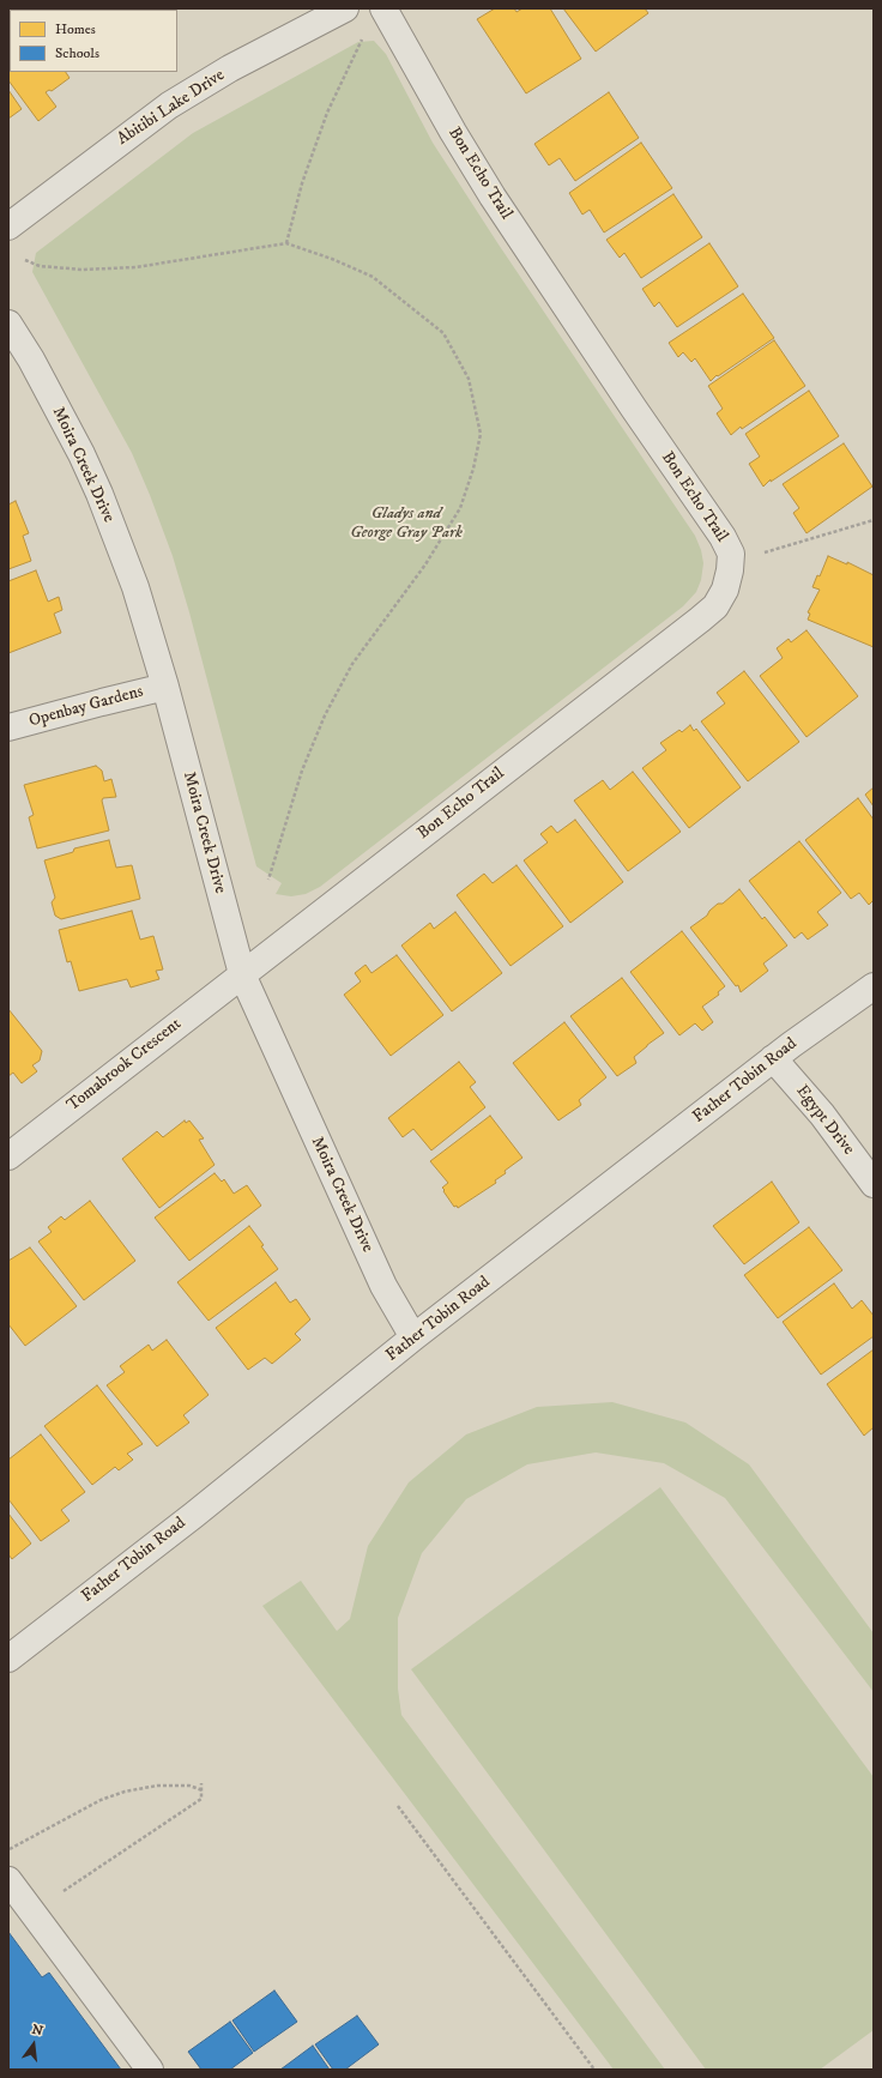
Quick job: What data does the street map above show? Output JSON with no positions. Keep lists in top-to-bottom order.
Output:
{
  "streets": {
    "street": [
      "Abitibi Lake Drive",
      "Bon Echo Trail",
      "Moira Creek Drive",
      "Openbay Gardens",
      "Tomabrook Crescent",
      "Father Tobin Road",
      "Egypt Drive"
    ]
  },
  "crossings": [
    ["Bon Echo Trail", "Moira Creek Drive"],
    ["Bon Echo Trail", "Tomabrook Crescent"],
    ["Moira Creek Drive", "Openbay Gardens"],
    ["Moira Creek Drive", "Tomabrook Crescent"],
    ["Moira Creek Drive", "Father Tobin Road"],
    ["Father Tobin Road", "Egypt Drive"]
  ],
  "parks": ["Gladys and George Gray Park"],
  "legend": ["Homes", "Schools"],
  "north": "top"
}
